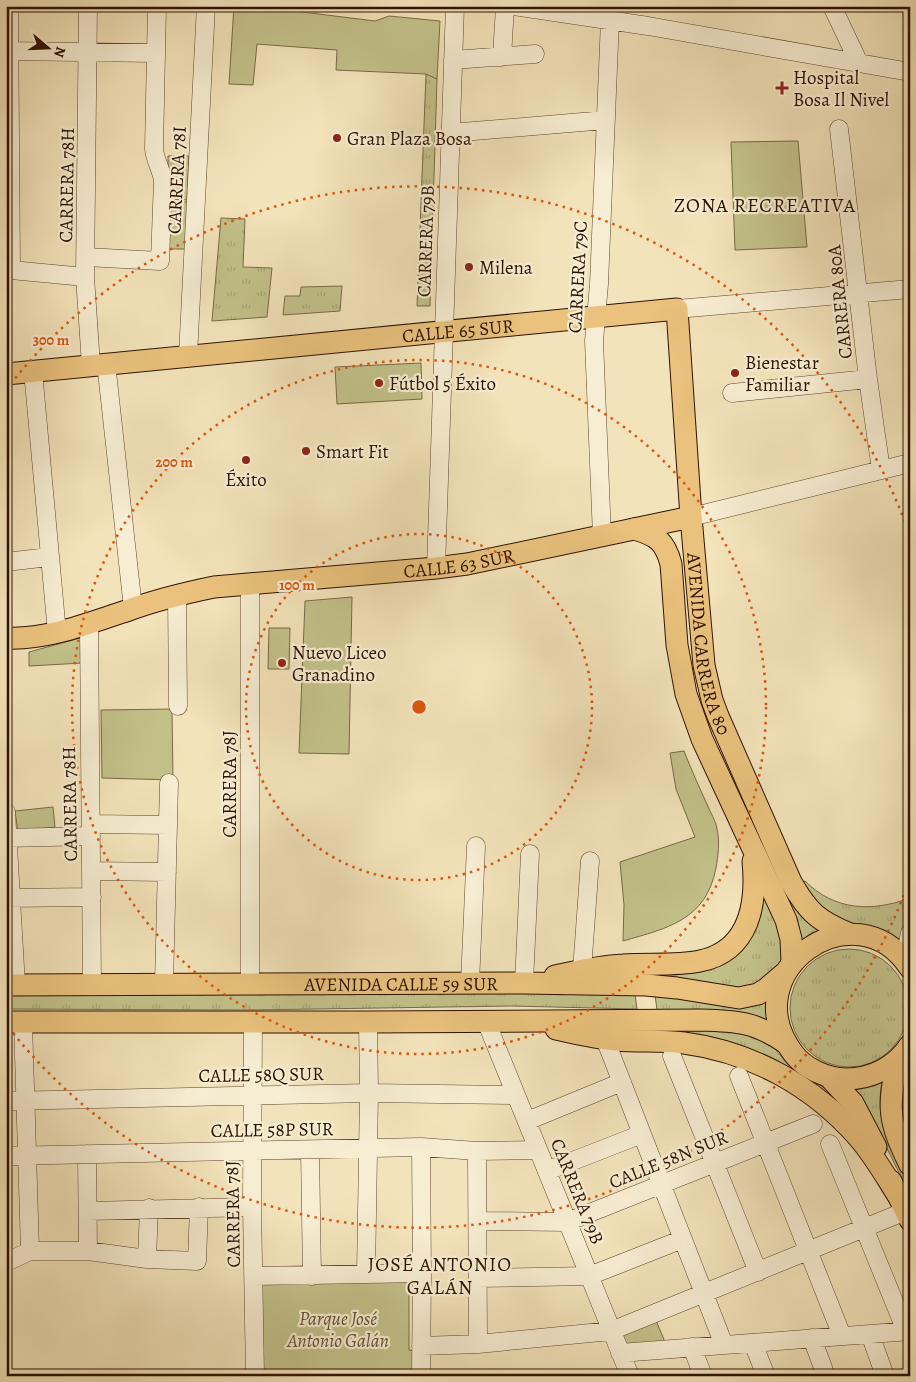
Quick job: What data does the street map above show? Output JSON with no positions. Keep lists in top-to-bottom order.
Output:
{
  "streets": {
    "main road": [
      "CALLE 65 SUR",
      "CALLE 63 SUR",
      "AVENIDA CARRERA 80",
      "AVENIDA CALLE 59 SUR"
    ],
    "street": [
      "CARRERA 78I",
      "CARRERA 78H",
      "CARRERA 79B",
      "CARRERA 79C",
      "CARRERA 80A",
      "CARRERA 78J",
      "CALLE 58Q SUR",
      "CALLE 58P SUR",
      "CALLE 58N SUR"
    ]
  },
  "crossings": [
    ["CARRERA 78I", "CALLE 65 SUR"],
    ["CARRERA 78H", "CALLE 65 SUR"],
    ["CARRERA 78H", "CALLE 63 SUR"],
    ["CARRERA 78H", "AVENIDA CALLE 59 SUR"],
    ["CARRERA 79B", "CALLE 65 SUR"],
    ["CARRERA 79B", "CALLE 63 SUR"],
    ["CARRERA 79B", "AVENIDA CALLE 59 SUR"],
    ["CARRERA 79B", "CALLE 58Q SUR"],
    ["CARRERA 79B", "CALLE 58P SUR"],
    ["CARRERA 79B", "CALLE 58N SUR"],
    ["CARRERA 79C", "CALLE 65 SUR"],
    ["CARRERA 79C", "CALLE 63 SUR"],
    ["CARRERA 80A", "CALLE 65 SUR"],
    ["CARRERA 80A", "CALLE 63 SUR"],
    ["CALLE 65 SUR", "AVENIDA CARRERA 80"],
    ["CALLE 63 SUR", "AVENIDA CARRERA 80"],
    ["CALLE 63 SUR", "CARRERA 78J"],
    ["AVENIDA CARRERA 80", "AVENIDA CALLE 59 SUR"],
    ["CARRERA 78J", "AVENIDA CALLE 59 SUR"],
    ["CARRERA 78J", "CALLE 58Q SUR"],
    ["CARRERA 78J", "CALLE 58P SUR"]
  ],
  "districts": ["ZONA RECREATIVA", "JOSÉ ANTONIO GALÁN"],
  "parks": ["Parque José Antonio Galán"],
  "places": {
    "health": ["Hospital Bosa Il Nivel"],
    "other": [
      "Gran Plaza Bosa",
      "Milena",
      "Bienestar Familiar",
      "Fútbol 5 Éxito",
      "Smart Fit",
      "Éxito",
      "Nuevo Liceo Granadino"
    ]
  },
  "north": "right",
  "rings": ["300 m", "200 m", "100 m"]
}
